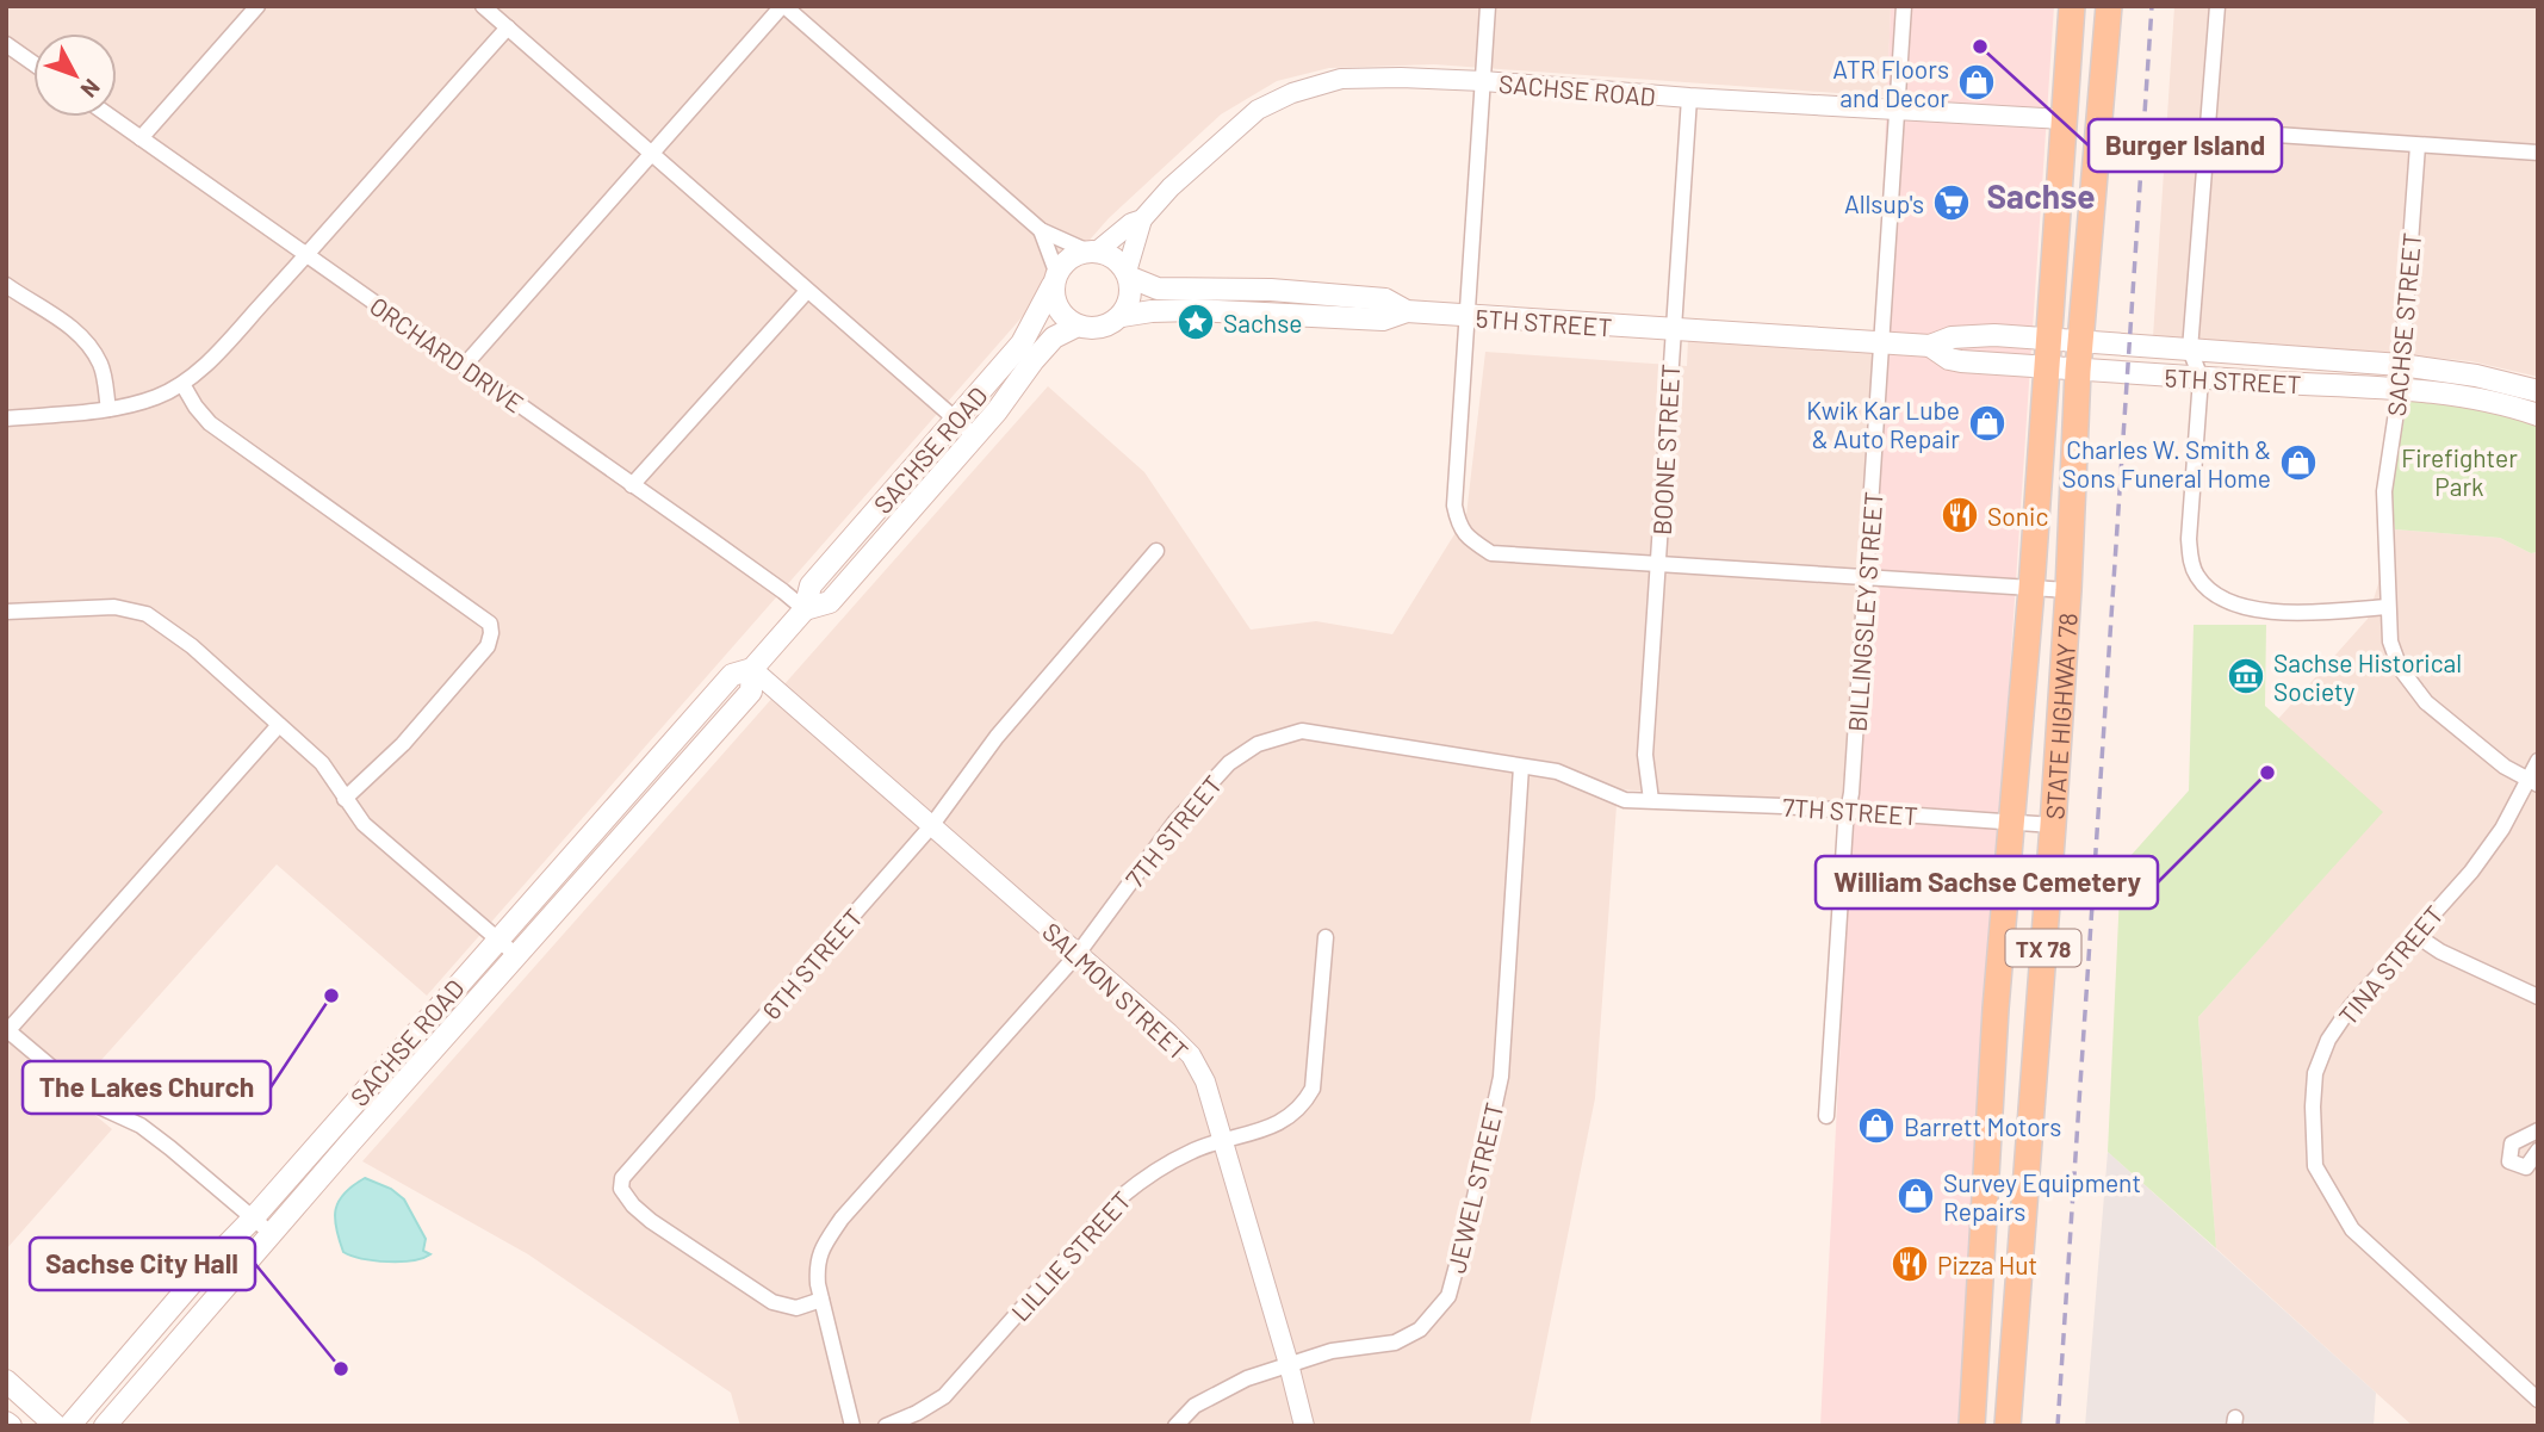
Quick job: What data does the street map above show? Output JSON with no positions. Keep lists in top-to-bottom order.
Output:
{
  "streets": {
    "main road": [
      "SACHSE ROAD",
      "5TH STREET",
      "STATE HIGHWAY 78",
      "TX 78"
    ],
    "street": [
      "SACHSE STREET",
      "ORCHARD DRIVE",
      "BOONE STREET",
      "BILLINGSLEY STREET",
      "7TH STREET",
      "6TH STREET",
      "TINA STREET",
      "SALMON STREET",
      "JEWEL STREET",
      "LILLIE STREET"
    ]
  },
  "crossings": [
    ["SACHSE ROAD", "5TH STREET"],
    ["SACHSE ROAD", "ORCHARD DRIVE"],
    ["SACHSE ROAD", "BOONE STREET"],
    ["SACHSE ROAD", "BILLINGSLEY STREET"],
    ["SACHSE ROAD", "STATE HIGHWAY 78"],
    ["SACHSE ROAD", "SALMON STREET"],
    ["5TH STREET", "SACHSE STREET"],
    ["5TH STREET", "BOONE STREET"],
    ["5TH STREET", "BILLINGSLEY STREET"],
    ["5TH STREET", "STATE HIGHWAY 78"],
    ["SACHSE STREET", "TINA STREET"],
    ["BOONE STREET", "7TH STREET"],
    ["BILLINGSLEY STREET", "7TH STREET"],
    ["STATE HIGHWAY 78", "7TH STREET"],
    ["7TH STREET", "6TH STREET"],
    ["7TH STREET", "SALMON STREET"],
    ["7TH STREET", "JEWEL STREET"],
    ["6TH STREET", "SALMON STREET"],
    ["SALMON STREET", "JEWEL STREET"],
    ["SALMON STREET", "LILLIE STREET"]
  ],
  "districts": ["Sachse"],
  "parks": ["Firefighter Park"],
  "places": {
    "other": [
      "Burger Island",
      "William Sachse Cemetery",
      "The Lakes Church",
      "Sachse City Hall"
    ],
    "shop": [
      "ATR Floors and Decor",
      "Kwik Kar Lube & Auto Repair",
      "Charles W. Smith & Sons Funeral Home",
      "Barrett Motors",
      "Survey Equipment Repairs"
    ],
    "supermarket": ["Allsup's"],
    "place": ["Sachse"],
    "restaurant": ["Sonic", "Pizza Hut"],
    "museum": ["Sachse Historical Society"]
  },
  "north": "bottom right"
}
